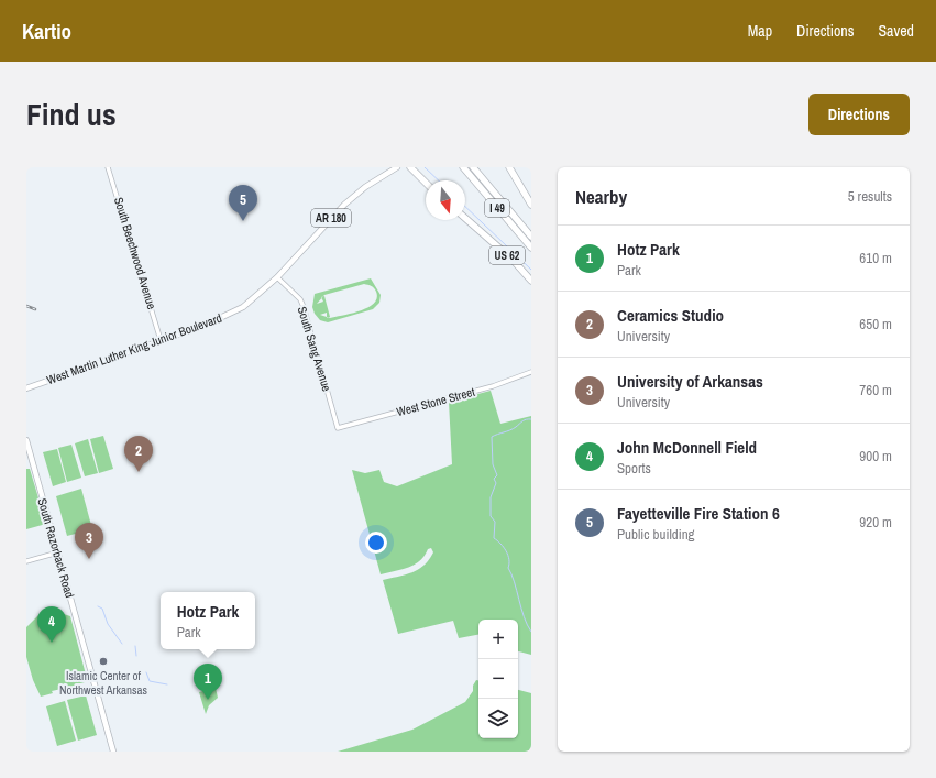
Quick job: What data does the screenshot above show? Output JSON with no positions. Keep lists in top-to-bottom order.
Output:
{
  "streets": {
    "highway": ["I 49", "US 62"],
    "main road": ["AR 180", "West Martin Luther King Junior Boulevard", "South Razorback Road"],
    "street": ["South Beechwood Avenue", "South Sang Avenue", "West Stone Street"]
  },
  "crossings": [
    ["South Beechwood Avenue", "West Martin Luther King Junior Boulevard"],
    ["West Martin Luther King Junior Boulevard", "South Sang Avenue"],
    ["South Sang Avenue", "West Stone Street"]
  ],
  "places": ["Islamic Center of Northwest Arkansas"],
  "north": "bottom",
  "page": {
    "header": "Kartio",
    "nav": ["Map", "Directions", "Saved"],
    "title": "Find us",
    "buttons": "Directions",
    "heading": ["Nearby", "5 results"],
    "pins": [
      "5",
      "2",
      "3",
      "4",
      "1"
    ],
    "list": [
      {
        "mark": "1",
        "name": "Hotz Park",
        "note": "Park",
        "value": "610 m"
      },
      {
        "mark": "2",
        "name": "Ceramics Studio",
        "note": "University",
        "value": "650 m"
      },
      {
        "mark": "3",
        "name": "University of Arkansas",
        "note": "University",
        "value": "760 m"
      },
      {
        "mark": "4",
        "name": "John McDonnell Field",
        "note": "Sports",
        "value": "900 m"
      },
      {
        "mark": "5",
        "name": "Fayetteville Fire Station 6",
        "note": "Public building",
        "value": "920 m"
      }
    ],
    "popup": ["Hotz Park", "Park"],
    "map_buttons": ["+", "−"]
  }
}
